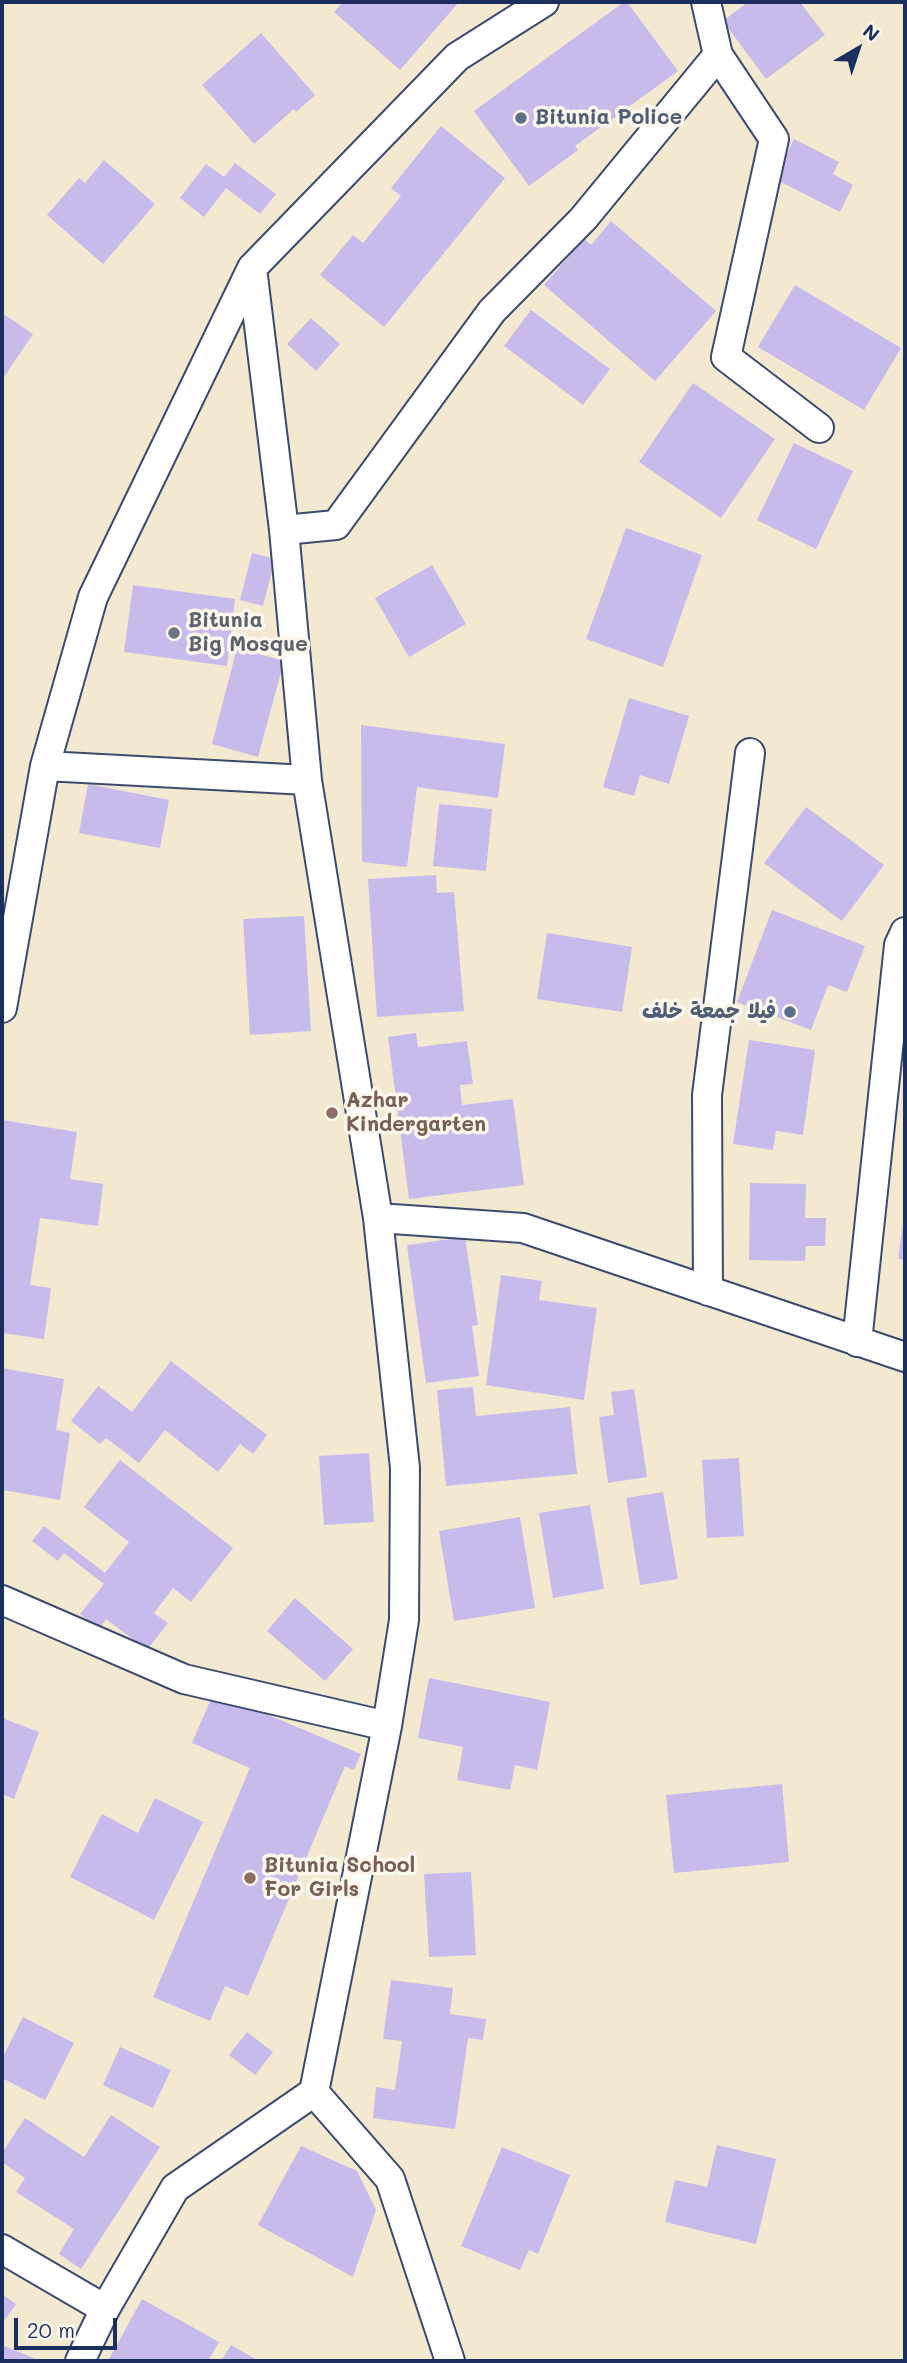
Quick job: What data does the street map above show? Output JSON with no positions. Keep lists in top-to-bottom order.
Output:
{
  "places": [
    "Bitunia Police",
    "Bitunia Big Mosque",
    "فيلا جمعة خلف",
    "Azhar Kindergarten",
    "Bitunia School For Girls"
  ],
  "scale_bar": "20 m",
  "north": "top right"
}
